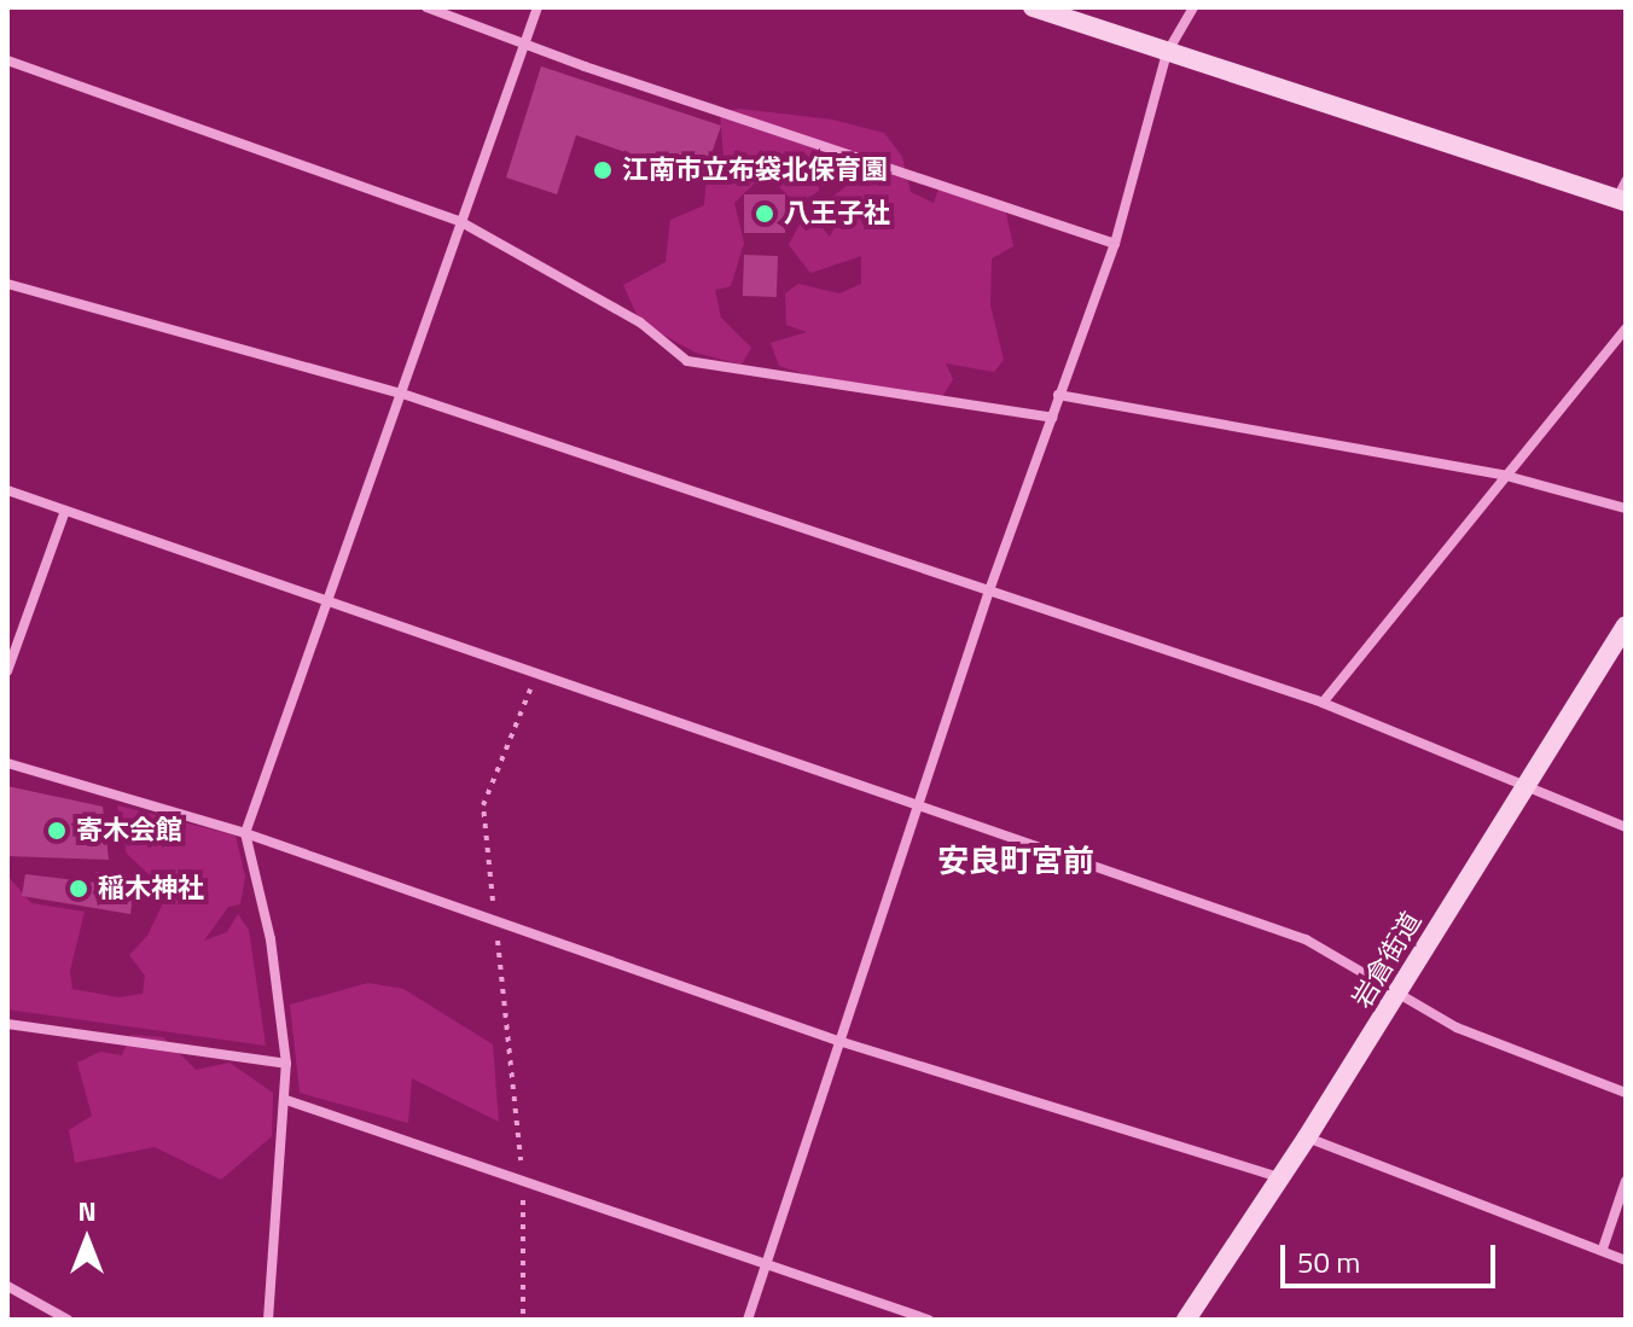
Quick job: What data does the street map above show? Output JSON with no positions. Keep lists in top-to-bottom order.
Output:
{
  "streets": {
    "street": ["岩倉街道"]
  },
  "districts": ["安良町宮前"],
  "places": [
    "江南市立布袋北保育園",
    "八王子社",
    "寄木会館",
    "稲木神社"
  ],
  "scale_bar": "50 m",
  "north": "top"
}
